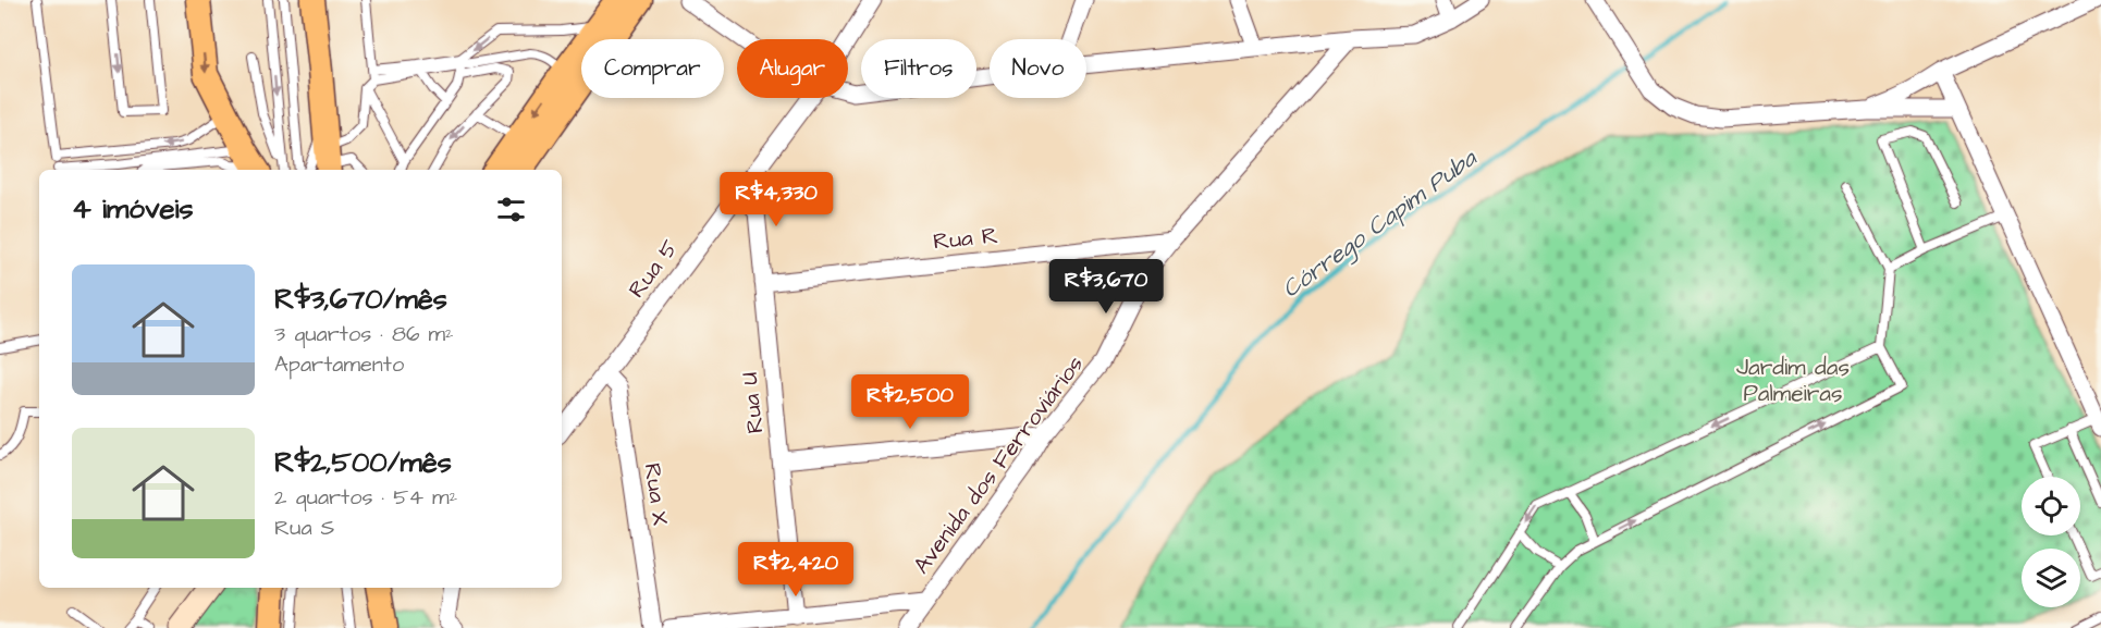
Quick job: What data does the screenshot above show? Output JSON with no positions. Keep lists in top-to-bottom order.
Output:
{
  "streets": {
    "street": [
      "Rua R",
      "Rua 5",
      "Rua U",
      "Avenida dos Ferroviários",
      "Rua X"
    ]
  },
  "crossings": [
    ["Rua R", "Rua U"],
    ["Rua R", "Avenida dos Ferroviários"],
    ["Rua 5", "Rua U"],
    ["Rua 5", "Rua X"]
  ],
  "water": ["Córrego Capim Puba"],
  "parks": ["Jardim das Palmeiras"],
  "page": {
    "chip": [
      "Comprar",
      "Alugar",
      "Filtros",
      "Novo"
    ],
    "heading": "4 imóveis",
    "price": [
      "R$4,330",
      "R$3,670",
      "R$2,500",
      "R$2,420"
    ],
    "list": [
      {
        "name": "R$3,670/mês",
        "note": "3 quartos · 86 m² · Apartamento"
      },
      {
        "name": "R$2,500/mês",
        "note": "2 quartos · 54 m² · Rua S"
      }
    ]
  }
}
